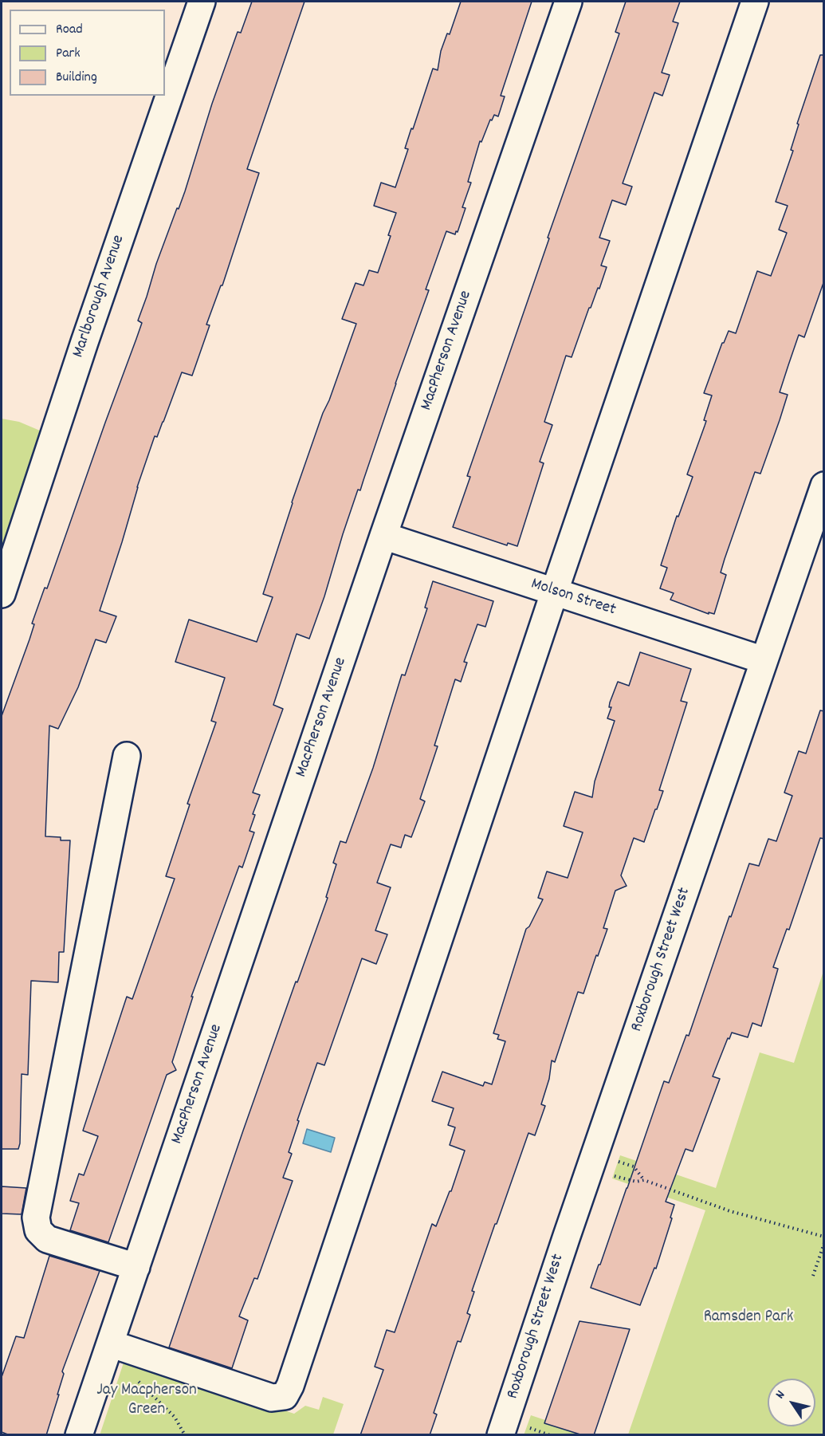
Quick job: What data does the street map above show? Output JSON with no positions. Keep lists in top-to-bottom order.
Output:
{
  "streets": {
    "street": [
      "Marlborough Avenue",
      "MacPherson Avenue",
      "Molson Street",
      "Roxborough Street West"
    ]
  },
  "crossings": [
    ["MacPherson Avenue", "Molson Street"],
    ["Molson Street", "Roxborough Street West"]
  ],
  "parks": ["Ramsden Park", "Jay Macpherson Green"],
  "legend": ["Road", "Park", "Building"],
  "north": "top left"
}
